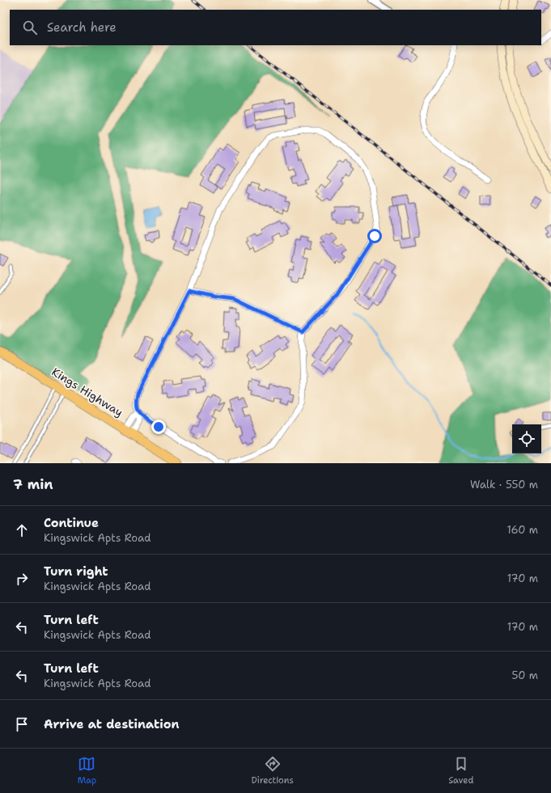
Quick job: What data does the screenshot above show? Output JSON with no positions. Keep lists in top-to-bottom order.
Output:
{
  "streets": {
    "main road": ["Kings Highway"]
  },
  "page": {
    "search": "Search here",
    "heading": ["7 min", "Walk · 550 m"],
    "list": [
      ["Continue", "Kingswick Apts Road", "160 m"],
      ["Turn right", "Kingswick Apts Road", "170 m"],
      ["Turn left", "Kingswick Apts Road", "170 m"],
      ["Turn left", "Kingswick Apts Road", "50 m"],
      "Arrive at destination"
    ],
    "nav": ["Map", "Directions", "Saved"]
  }
}
